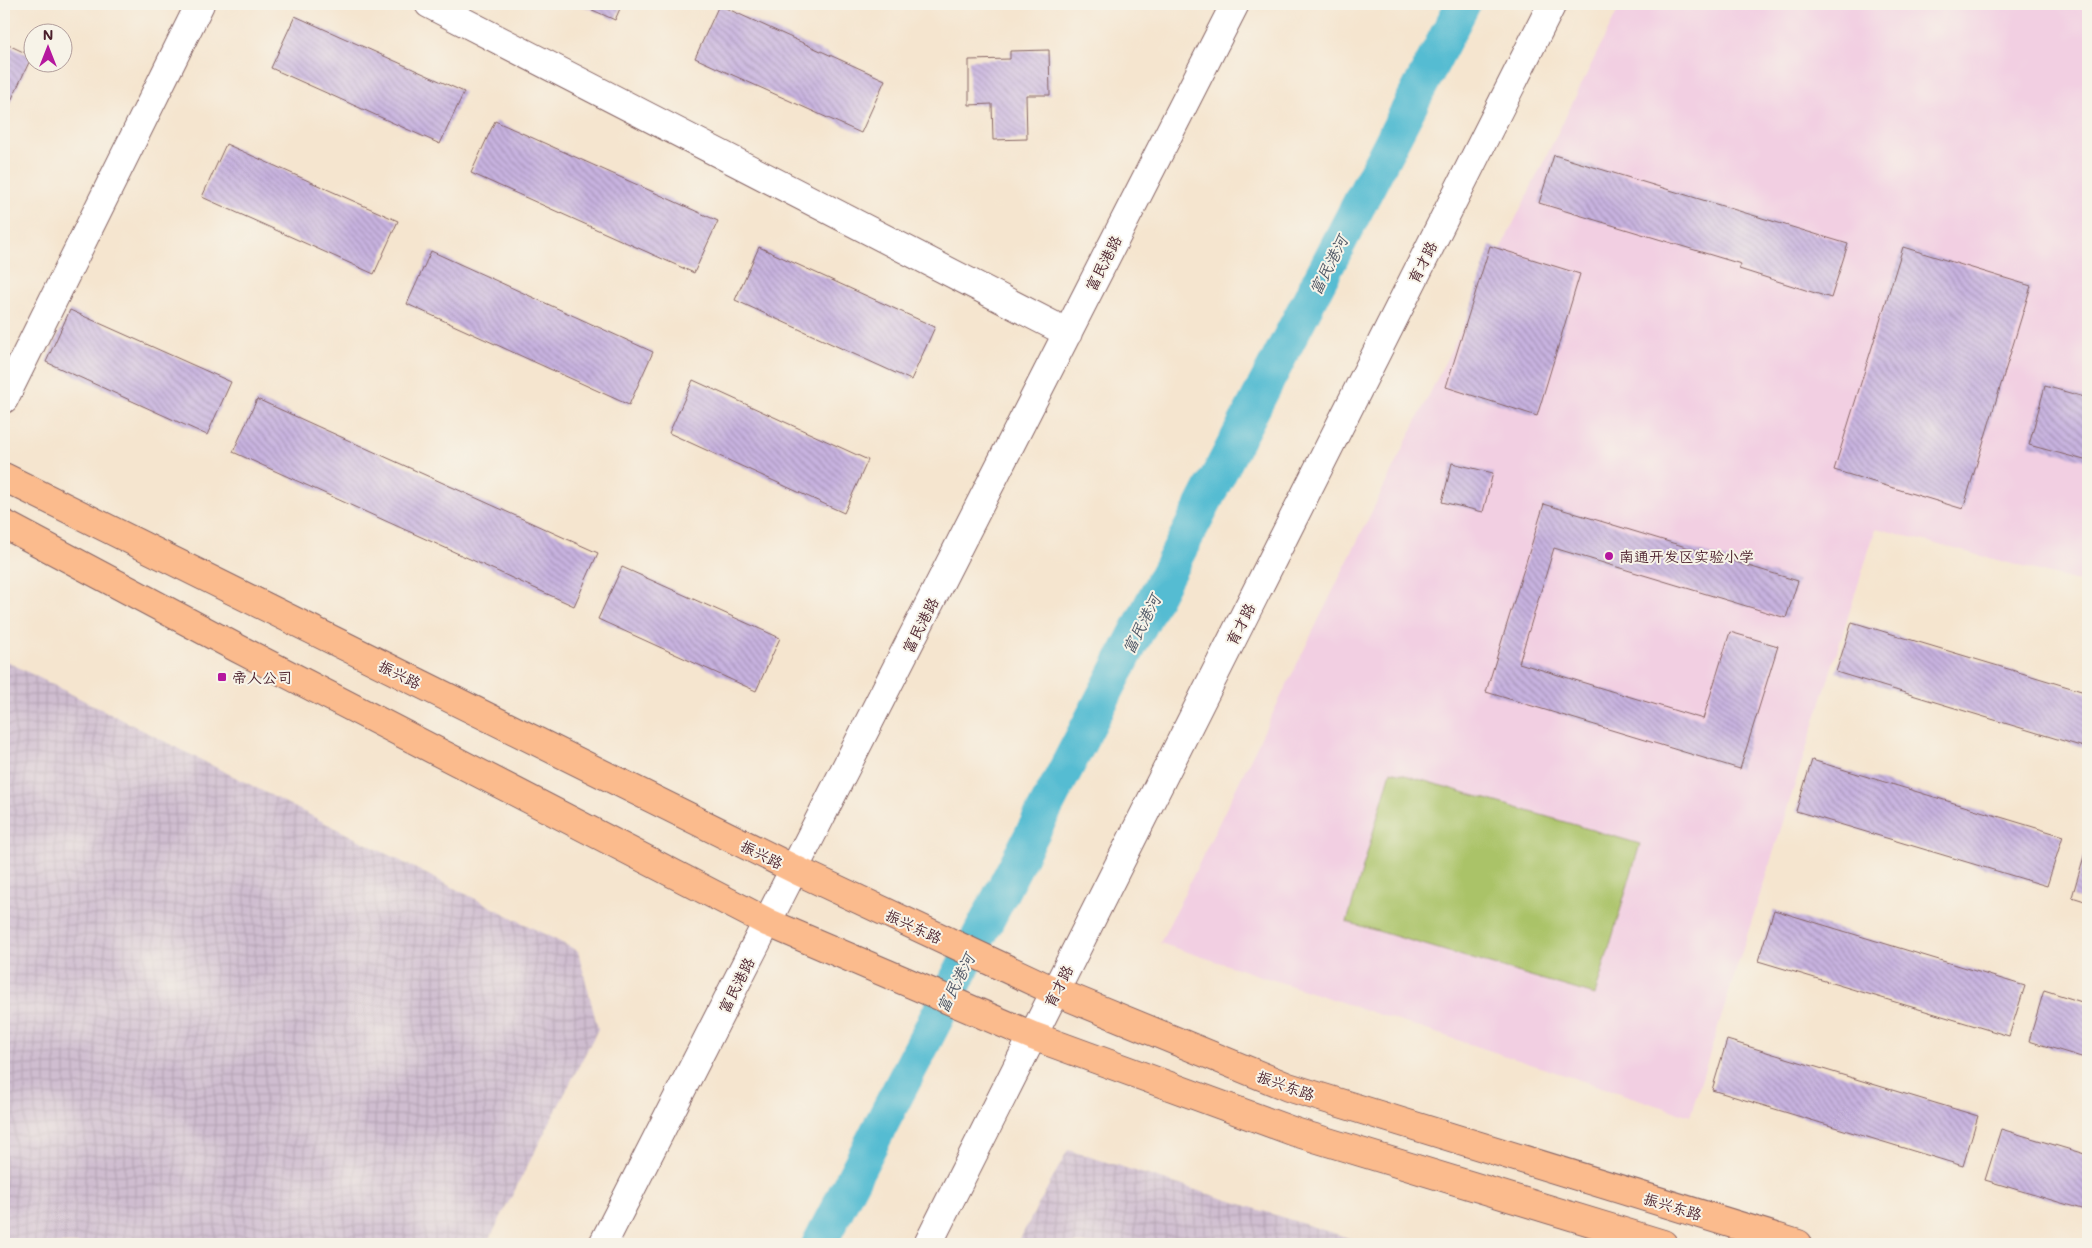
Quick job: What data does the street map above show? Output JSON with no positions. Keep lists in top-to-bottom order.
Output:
{
  "streets": {
    "main road": ["振兴路", "振兴东路"],
    "street": ["育才路", "富民港路"]
  },
  "crossings": [
    ["育才路", "振兴东路"],
    ["富民港路", "振兴路"],
    ["富民港路", "振兴东路"],
    ["振兴路", "振兴东路"]
  ],
  "water": ["富民港河"],
  "places": {
    "other": ["南通开发区实验小学"],
    "transit": ["帝人公司"]
  },
  "north": "top"
}
